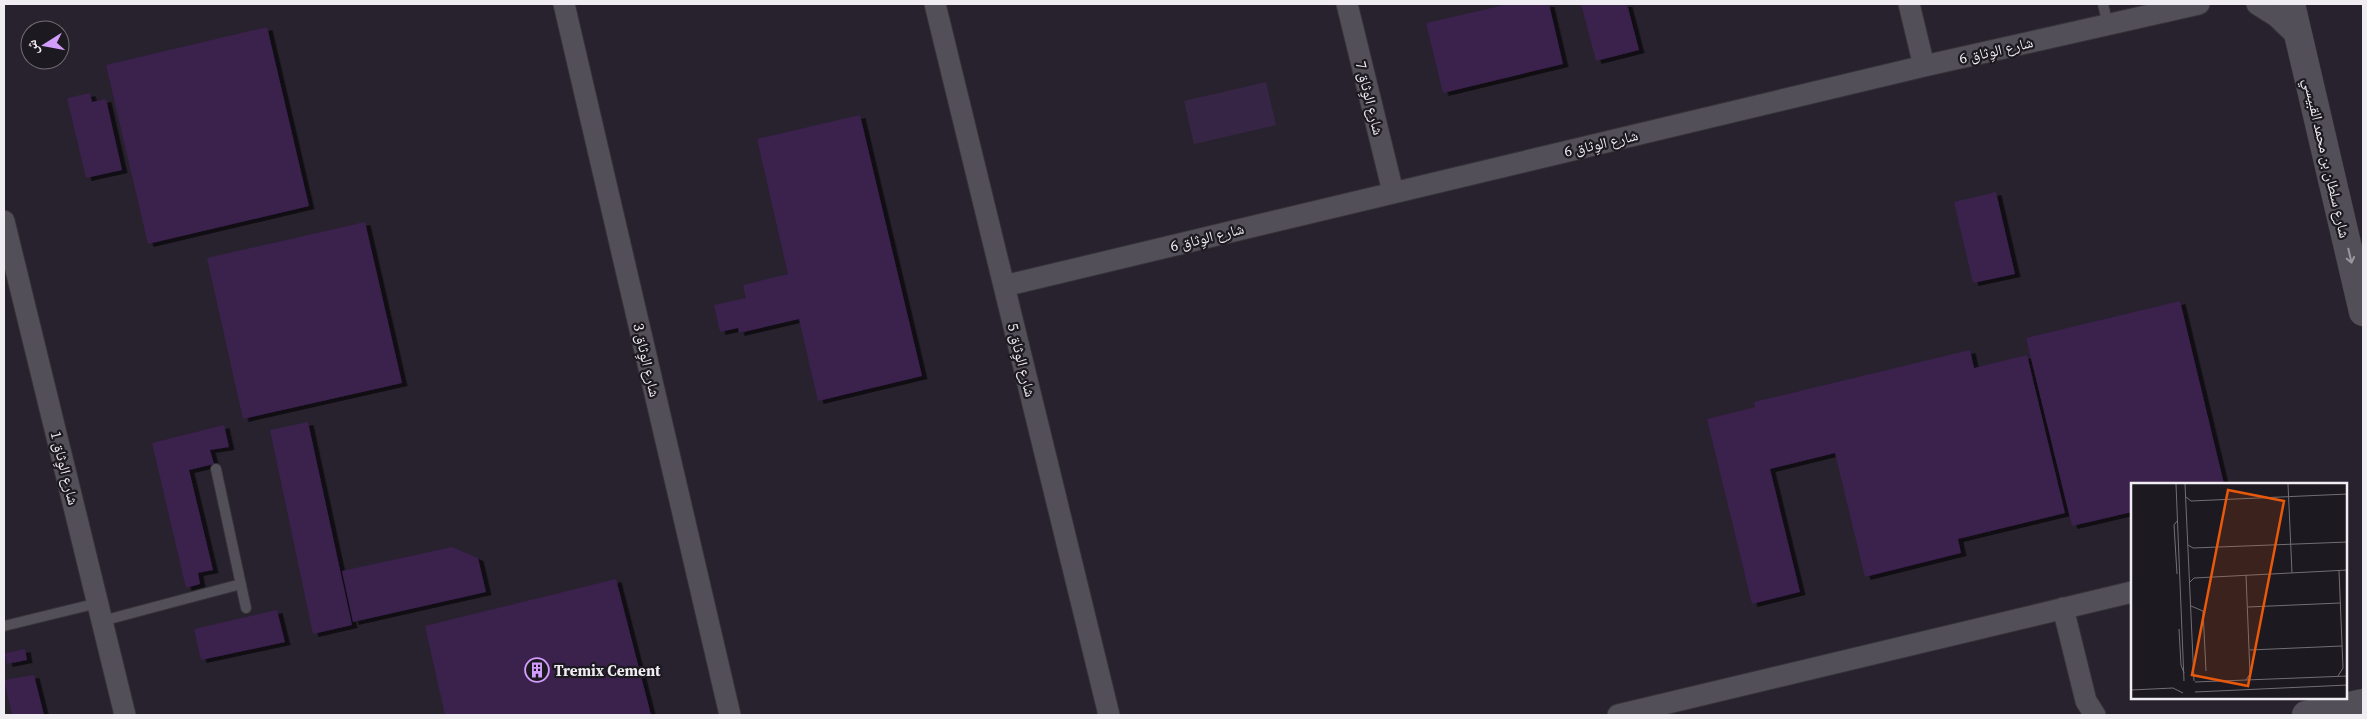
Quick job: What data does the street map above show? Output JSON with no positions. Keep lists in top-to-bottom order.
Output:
{
  "streets": {
    "main road": ["شارع سلطان بن محمد القبيسي"],
    "street": [
      "شارع الوِثاق 6",
      "شارع الوِثاق 7",
      "شارع الوِثاق 3",
      "شارع الوِثاق 5",
      "شارع الوِثاق 1"
    ]
  },
  "crossings": [
    ["شارع الوِثاق 6", "شارع الوِثاق 7"],
    ["شارع الوِثاق 6", "شارع الوِثاق 5"]
  ],
  "one_way": ["شارع سلطان بن محمد القبيسي"],
  "places": {
    "building": ["Tremix Cement"]
  },
  "north": "left"
}
